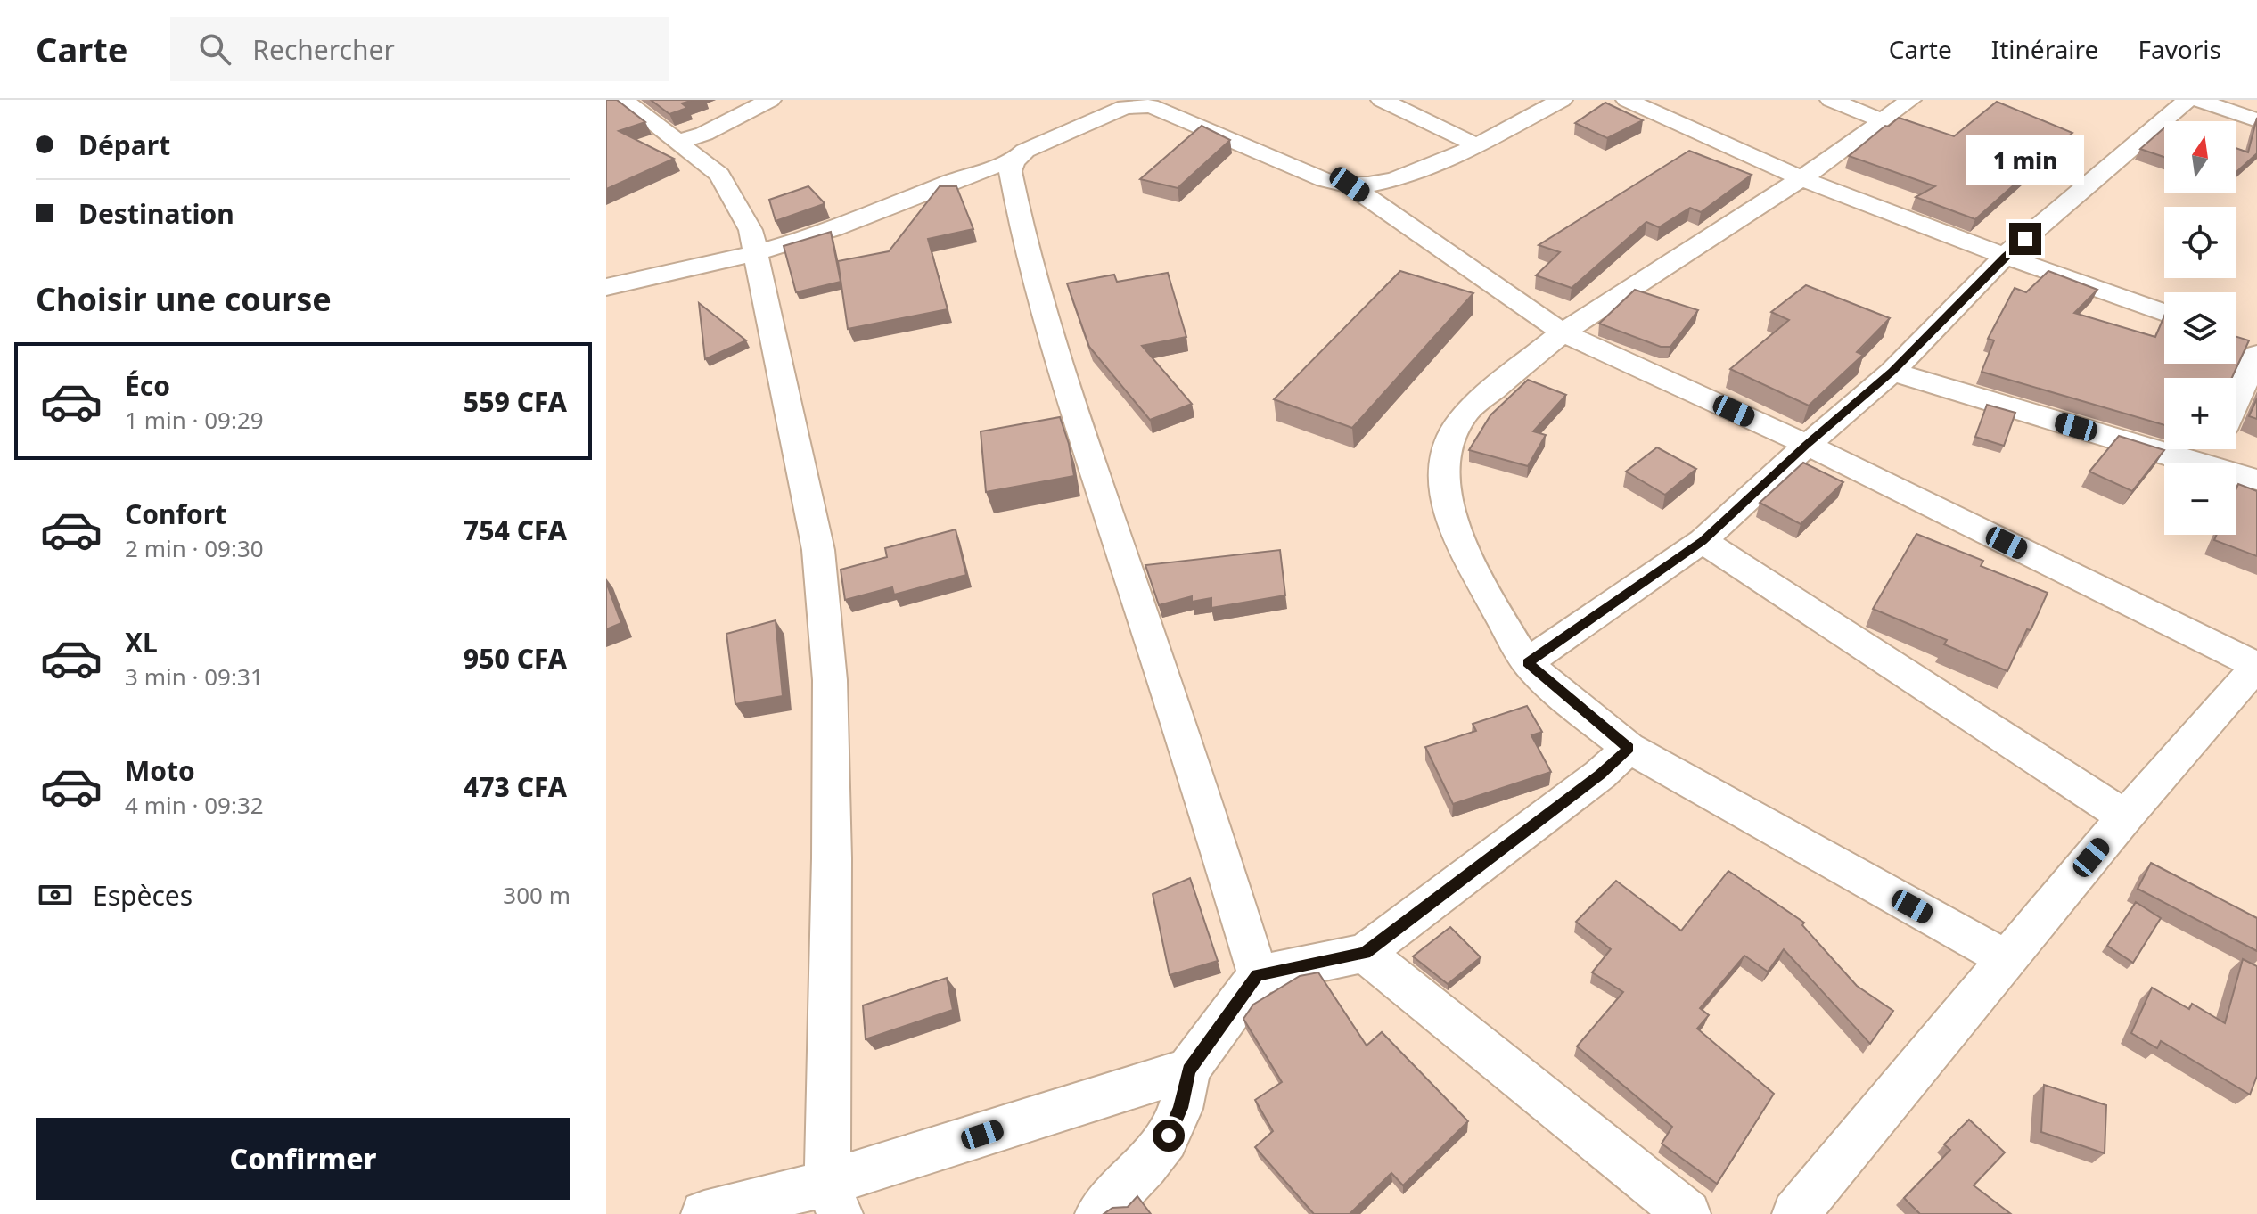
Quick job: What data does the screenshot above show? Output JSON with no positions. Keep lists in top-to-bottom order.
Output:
{
  "north": "top",
  "page": {
    "header": "Carte",
    "search": "Rechercher",
    "nav": ["Carte", "Itinéraire", "Favoris"],
    "banner": ["Départ", "Destination"],
    "map_buttons": ["+", "−"],
    "bubble": "1 min",
    "heading": "Choisir une course",
    "list": [
      {
        "name": "Éco",
        "note": "1 min · 09:29",
        "value": "559 CFA"
      },
      {
        "name": "Confort",
        "note": "2 min · 09:30",
        "value": "754 CFA"
      },
      {
        "name": "XL",
        "note": "3 min · 09:31",
        "value": "950 CFA"
      },
      {
        "name": "Moto",
        "note": "4 min · 09:32",
        "value": "473 CFA"
      }
    ],
    "pay": ["Espèces", "300 m"],
    "buttons": "Confirmer"
  }
}
